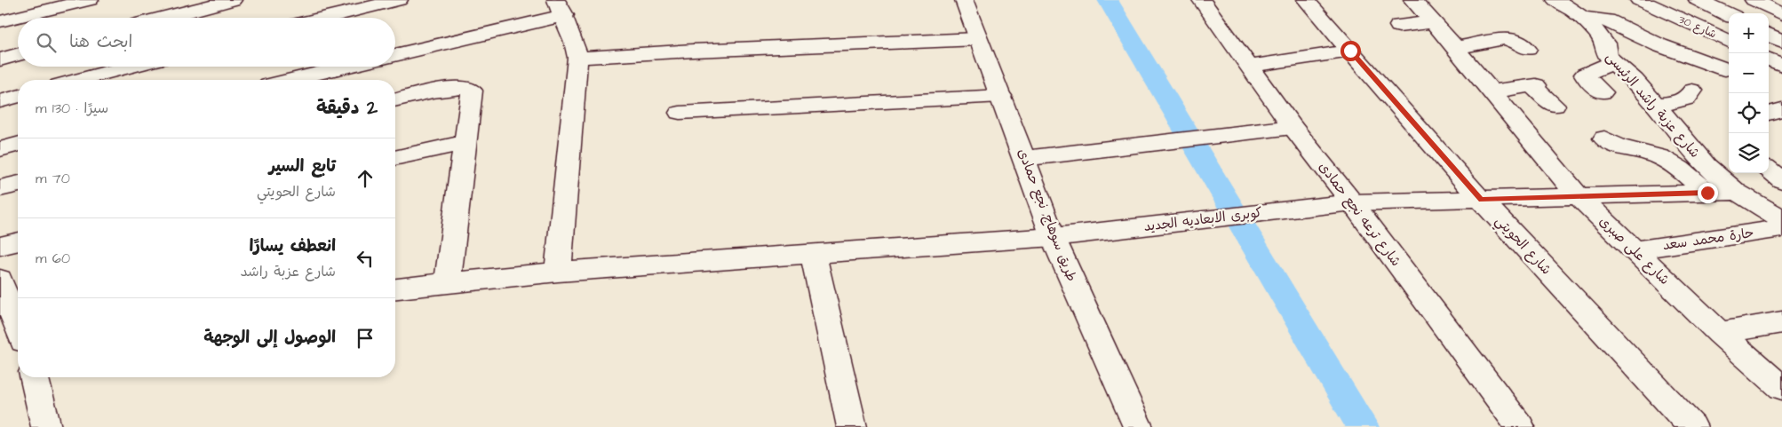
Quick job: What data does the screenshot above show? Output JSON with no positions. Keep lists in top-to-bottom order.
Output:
{
  "streets": {
    "street": [
      "شارع 30",
      "شارع عزبة راشد الرئيسى",
      "شارع ترعه نجع حمادى",
      "طريق سوهاج, نجع حمادى",
      "كوبرى الابعاديه الجديد",
      "حارة محمد سعد",
      "شارع الحويتي",
      "شارع على صبرى"
    ]
  },
  "crossings": [
    ["شارع عزبة راشد الرئيسى", "كوبرى الابعاديه الجديد"],
    ["شارع ترعه نجع حمادى", "كوبرى الابعاديه الجديد"],
    ["طريق سوهاج, نجع حمادى", "كوبرى الابعاديه الجديد"],
    ["كوبرى الابعاديه الجديد", "شارع الحويتي"],
    ["كوبرى الابعاديه الجديد", "شارع على صبرى"],
    ["حارة محمد سعد", "شارع على صبرى"]
  ],
  "page": {
    "map_buttons": ["+", "−"],
    "search": "ابحث هنا",
    "heading": ["2 دقيقة", "سيرًا · 130 m"],
    "list": [
      ["تابع السير", "شارع الحويتي", "70 m"],
      ["انعطف يسارًا", "شارع عزبة راشد", "60 m"],
      "الوصول إلى الوجهة"
    ]
  }
}
